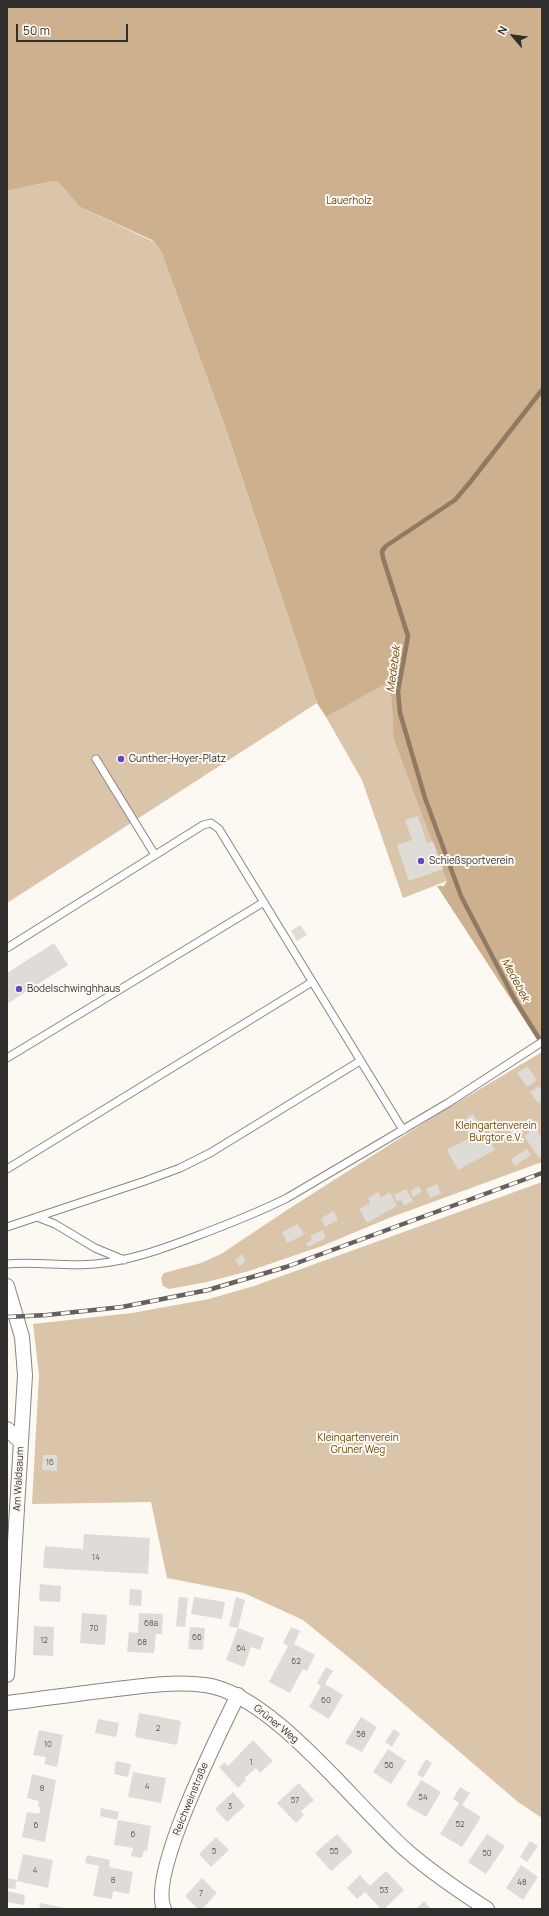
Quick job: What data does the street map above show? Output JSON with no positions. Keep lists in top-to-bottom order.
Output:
{
  "streets": {
    "street": ["Am Waldsaum", "Grüner Weg", "Reichweinstraße"]
  },
  "crossings": [
    ["Grüner Weg", "Reichweinstraße"]
  ],
  "water": ["Medebek"],
  "parks": ["Lauerholz", "Kleingartenverein Burgtor e.V.", "Kleingartenverein Grüner Weg"],
  "places": ["Gunther-Hoyer-Platz", "Schießsportverein", "Bodelschwinghhaus"],
  "house_numbers": [
    "16",
    "14",
    "68a",
    "70",
    "66",
    "12",
    "68",
    "64",
    "62",
    "60",
    "2",
    "58",
    "10",
    "1",
    "56",
    "4",
    "8",
    "54",
    "57",
    "3",
    "52",
    "6",
    "6",
    "5",
    "55",
    "50",
    "4",
    "8",
    "48",
    "53",
    "7"
  ],
  "scale_bar": "50 m",
  "north": "top left"
}
